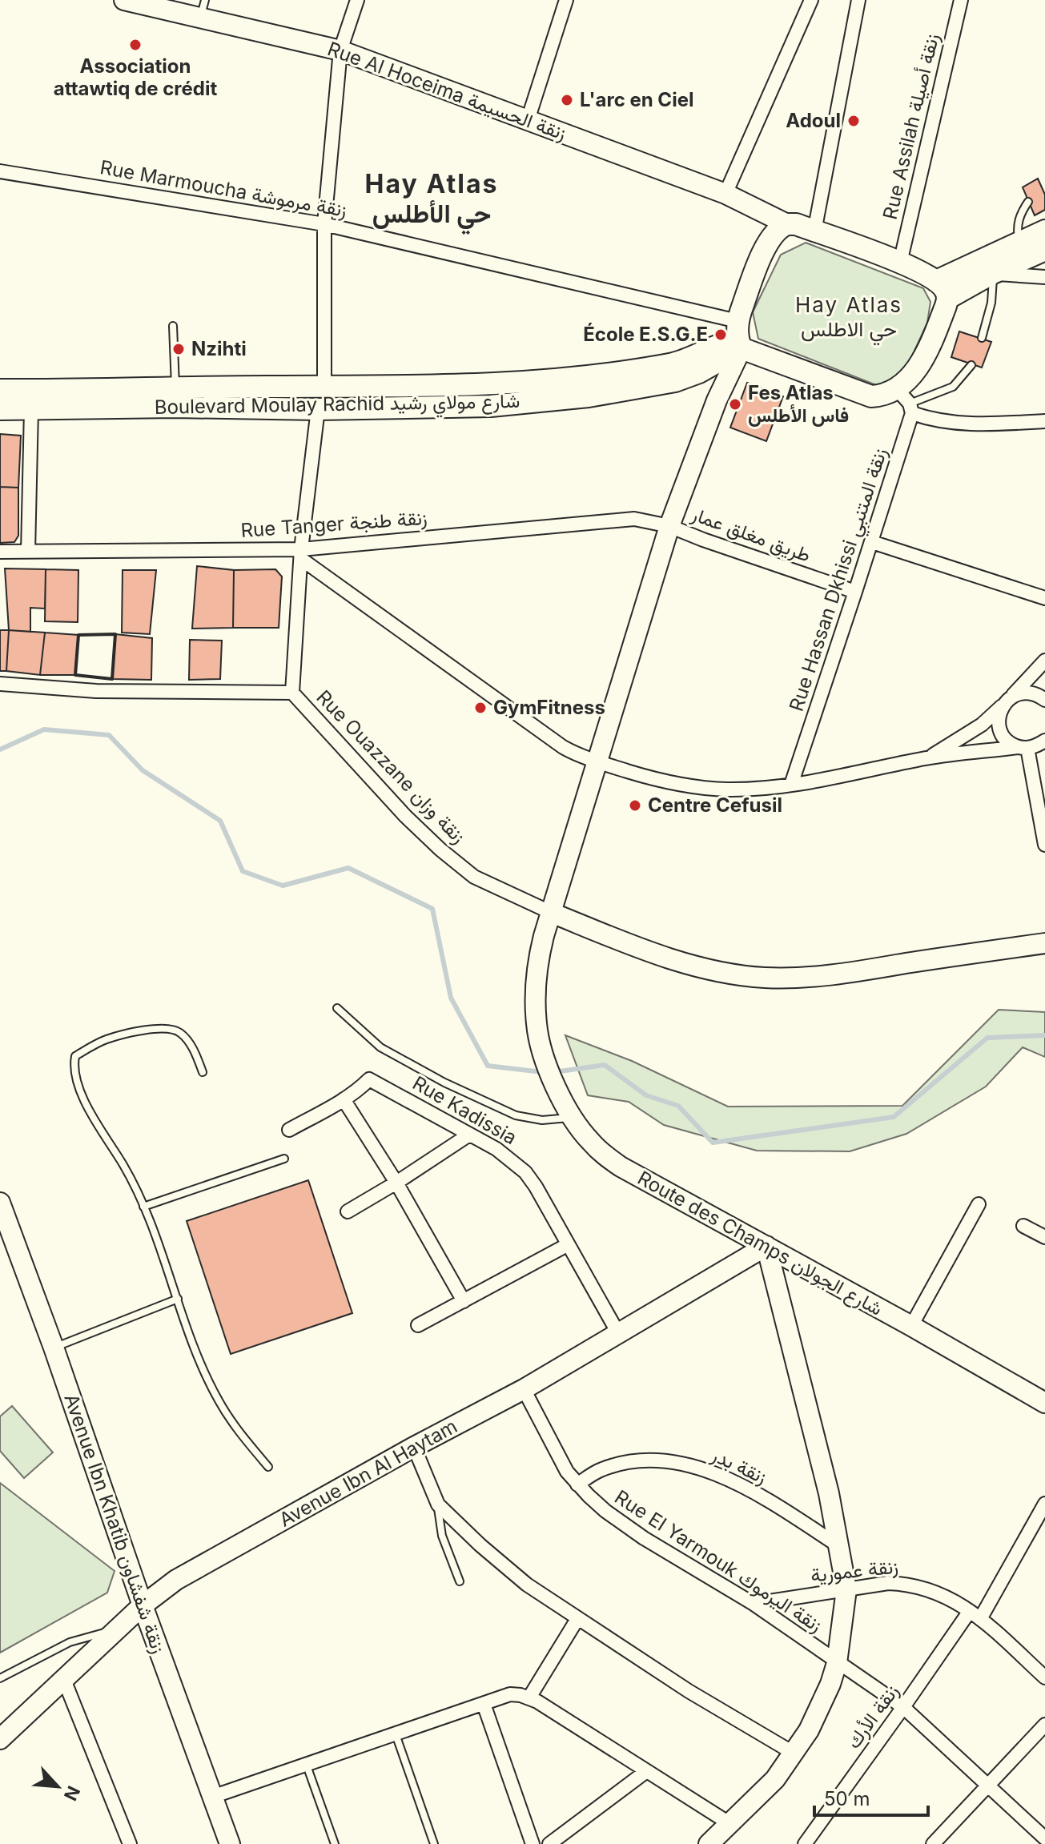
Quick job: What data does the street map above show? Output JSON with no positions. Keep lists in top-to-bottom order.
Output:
{
  "streets": {
    "main road": ["Boulevard Moulay Rachid شارع مولاي رشيد"],
    "street": [
      "Rue Al Hoceima زنقة الحسيمة",
      "Rue Assilah زنقة أصيلة",
      "Rue Marmoucha زنقة مرموشة",
      "Rue Tanger زنقة طنجة",
      "طريق مغلق عمار",
      "Rue Hassan Dkhissi زنقة المتنبي",
      "Rue Ouazzane زنقة وزان",
      "Rue Kadissia",
      "Route des Champs شارع الجولان",
      "زنقة بدر",
      "Avenue Ibn Al Haytam",
      "Avenue Ibn Khatib زنقة شفشاون",
      "Rue El Yarmouk زنقة اليرموك",
      "زنقة عمورية",
      "زنقة الأرك"
    ]
  },
  "crossings": [
    ["Rue Marmoucha زنقة مرموشة", "Boulevard Moulay Rachid شارع مولاي رشيد"],
    ["Rue Marmoucha زنقة مرموشة", "Route des Champs شارع الجولان"],
    ["Boulevard Moulay Rachid شارع مولاي رشيد", "Route des Champs شارع الجولان"],
    ["Rue Tanger زنقة طنجة", "طريق مغلق عمار"],
    ["Rue Tanger زنقة طنجة", "Route des Champs شارع الجولان"],
    ["طريق مغلق عمار", "Rue Hassan Dkhissi زنقة المتنبي"],
    ["طريق مغلق عمار", "Route des Champs شارع الجولان"],
    ["Rue Ouazzane زنقة وزان", "Route des Champs شارع الجولان"],
    ["Rue Kadissia", "Avenue Ibn Al Haytam"],
    ["Route des Champs شارع الجولان", "Avenue Ibn Al Haytam"],
    ["زنقة بدر", "Rue El Yarmouk زنقة اليرموك"],
    ["Avenue Ibn Al Haytam", "Avenue Ibn Khatib زنقة شفشاون"],
    ["Avenue Ibn Al Haytam", "Rue El Yarmouk زنقة اليرموك"],
    ["Rue El Yarmouk زنقة اليرموك", "زنقة عمورية"],
    ["Rue El Yarmouk زنقة اليرموك", "زنقة الأرك"],
    ["زنقة عمورية", "زنقة الأرك"]
  ],
  "districts": ["Hay Atlas حي الأطلس", "Hay Atlas حي الاطلس"],
  "places": [
    "Association attawtiq de crédit",
    "L'arc en Ciel",
    "Adoul",
    "École E.S.G.E",
    "Nzihti",
    "Fes Atlas فاس الأطلس",
    "GymFitness",
    "Centre Cefusil"
  ],
  "scale_bar": "50 m",
  "north": "bottom right"
}
